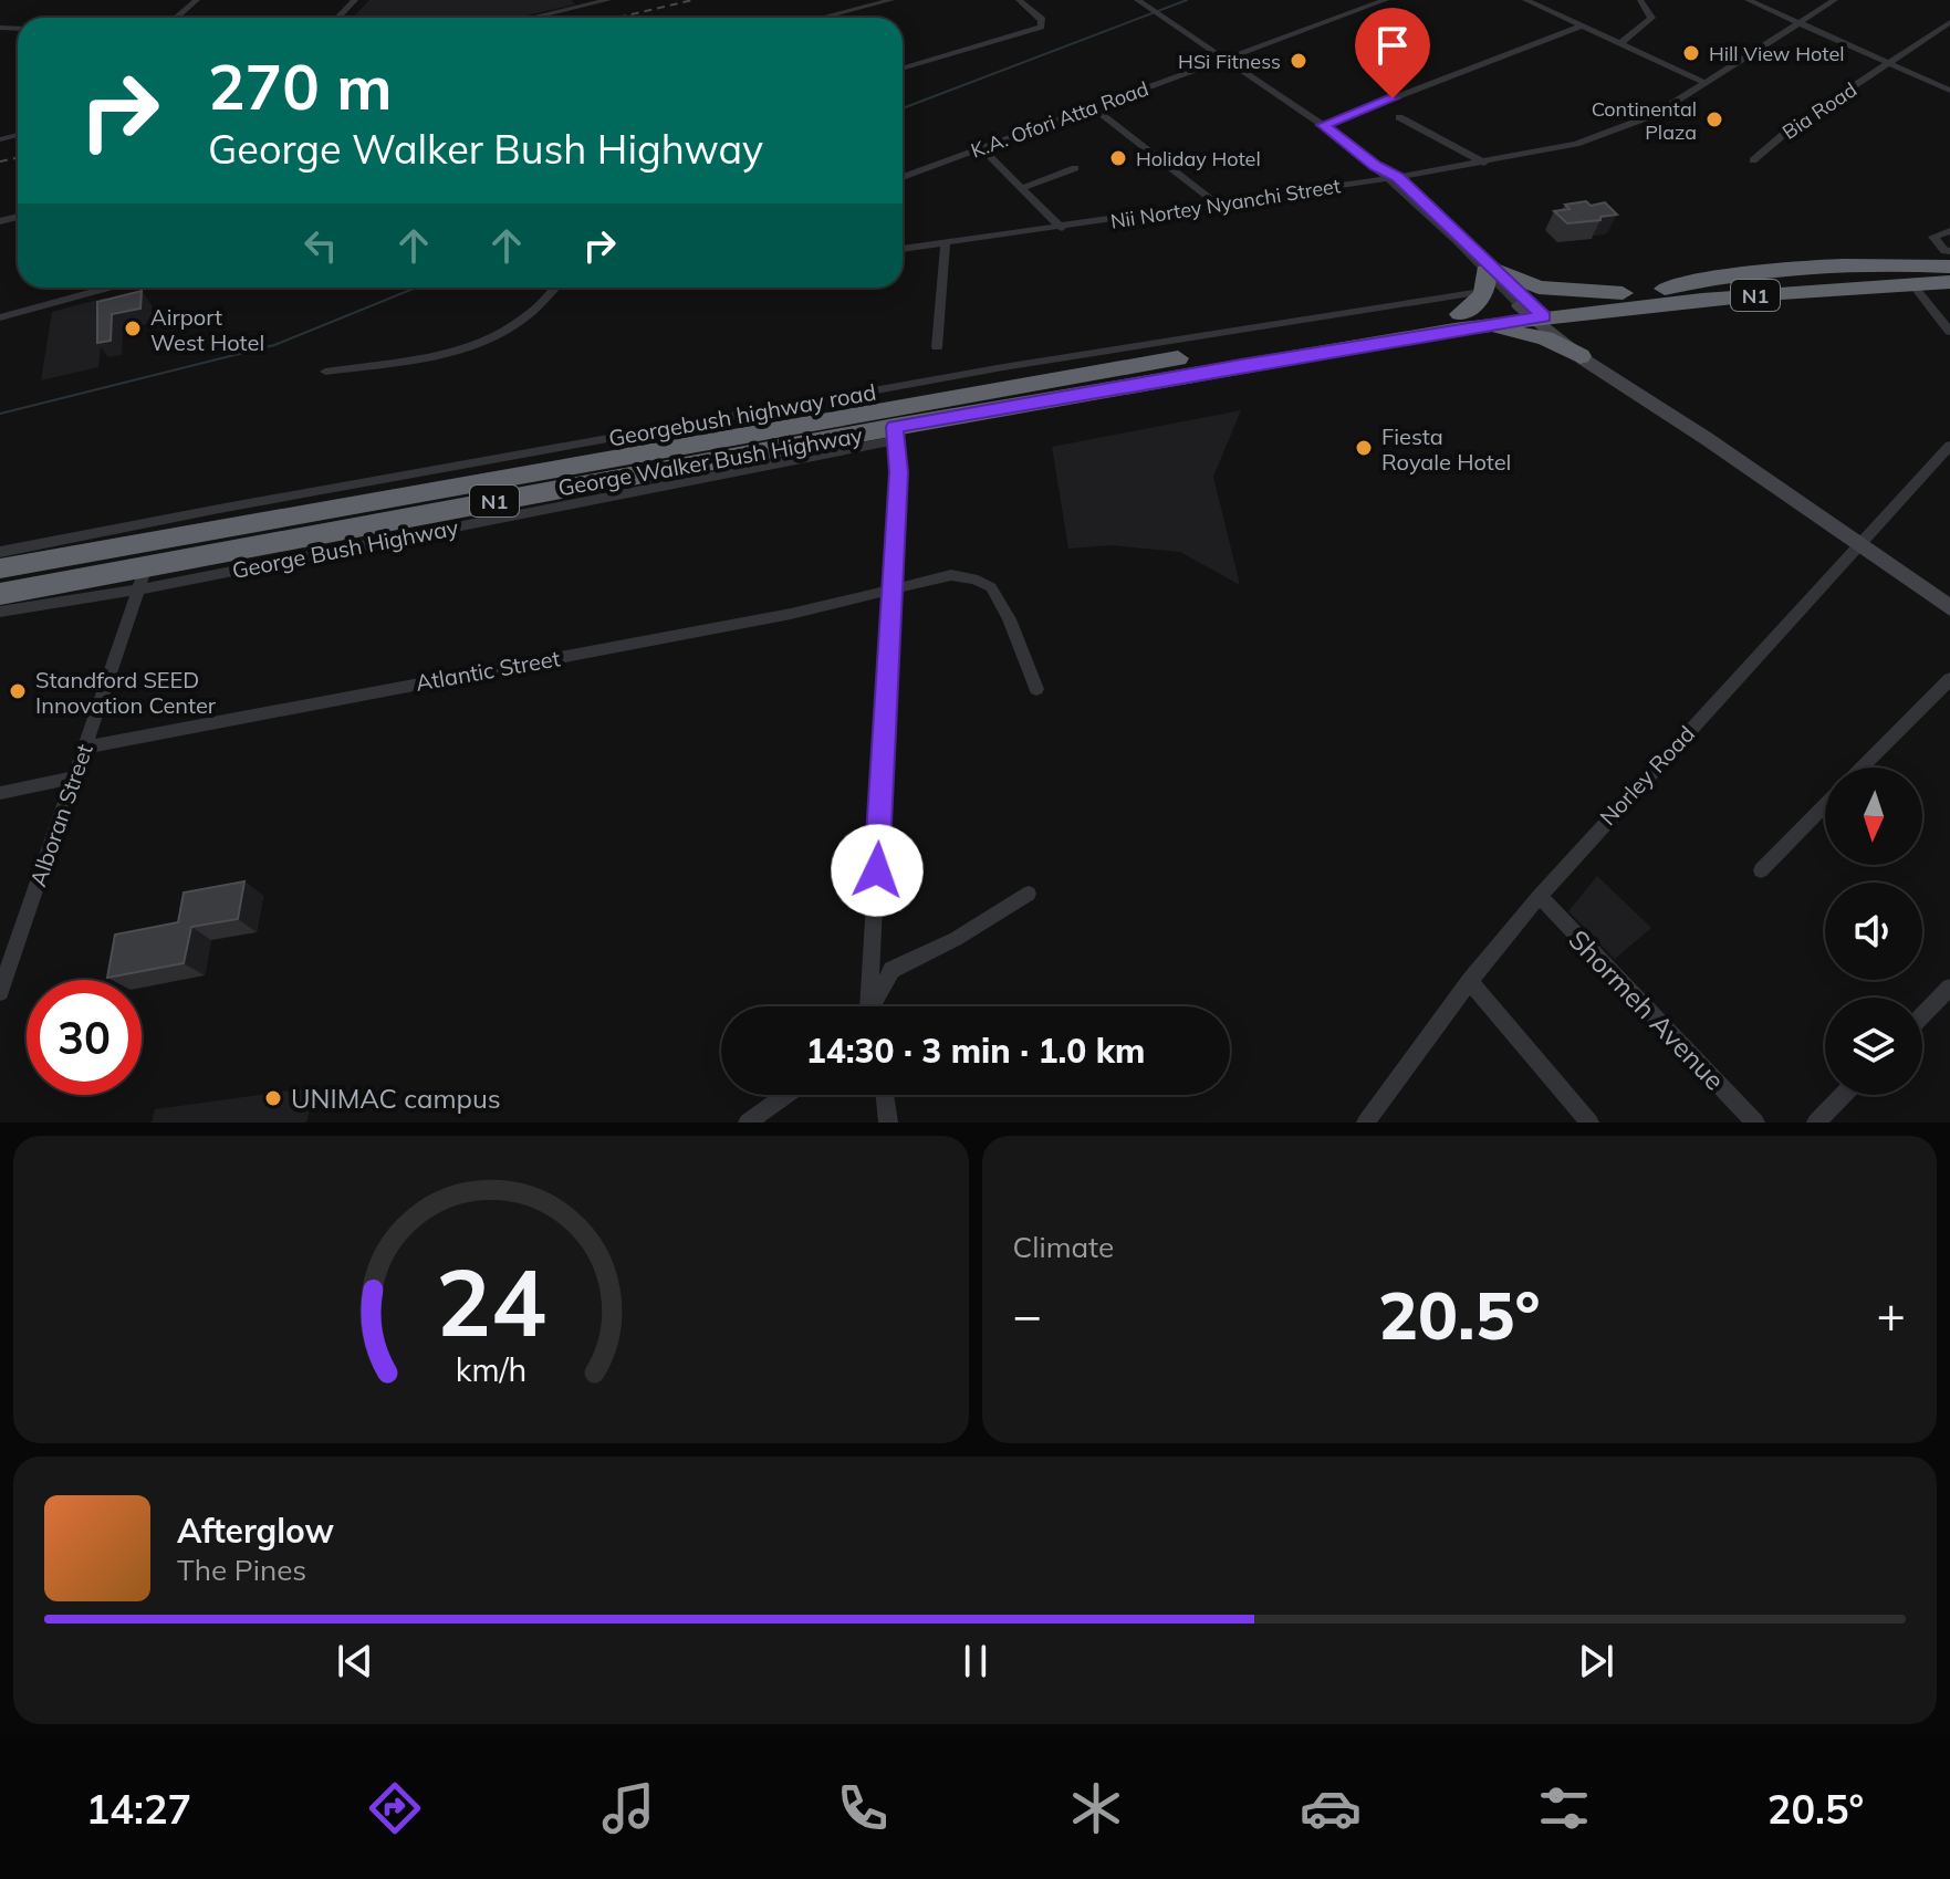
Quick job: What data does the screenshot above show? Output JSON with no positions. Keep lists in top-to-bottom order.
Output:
{
  "streets": {
    "highway": ["N1", "George Walker Bush Highway"],
    "street": [
      "Bia Road",
      "K.A. Ofori Atta Road",
      "Nii Nortey Nyanchi Street",
      "Georgebush highway road",
      "Atlantic Street",
      "Norley Road",
      "Alboran Street",
      "Shormeh Avenue"
    ]
  },
  "crossings": [
    ["George Walker Bush Highway", "Alboran Street"],
    ["Atlantic Street", "Alboran Street"],
    ["Norley Road", "Shormeh Avenue"]
  ],
  "places": [
    "Hill View Hotel",
    "HSi Fitness",
    "Continental Plaza",
    "Holiday Hotel",
    "Airport West Hotel",
    "Fiesta Royale Hotel",
    "Standford SEED Innovation Center",
    "UNIMAC campus"
  ],
  "north": "bottom",
  "page": {
    "turn": ["270 m", "George Walker Bush Highway"],
    "limit": "30",
    "trip": "14:30 · 3 min · 1.0 km",
    "tile": "Climate",
    "heat": ["−", "20.5°", "+"],
    "song": ["Afterglow", "The Pines"],
    "tabs": ["14:27", "20.5°"],
    "gauge": ["24", "km/h"]
  }
}
